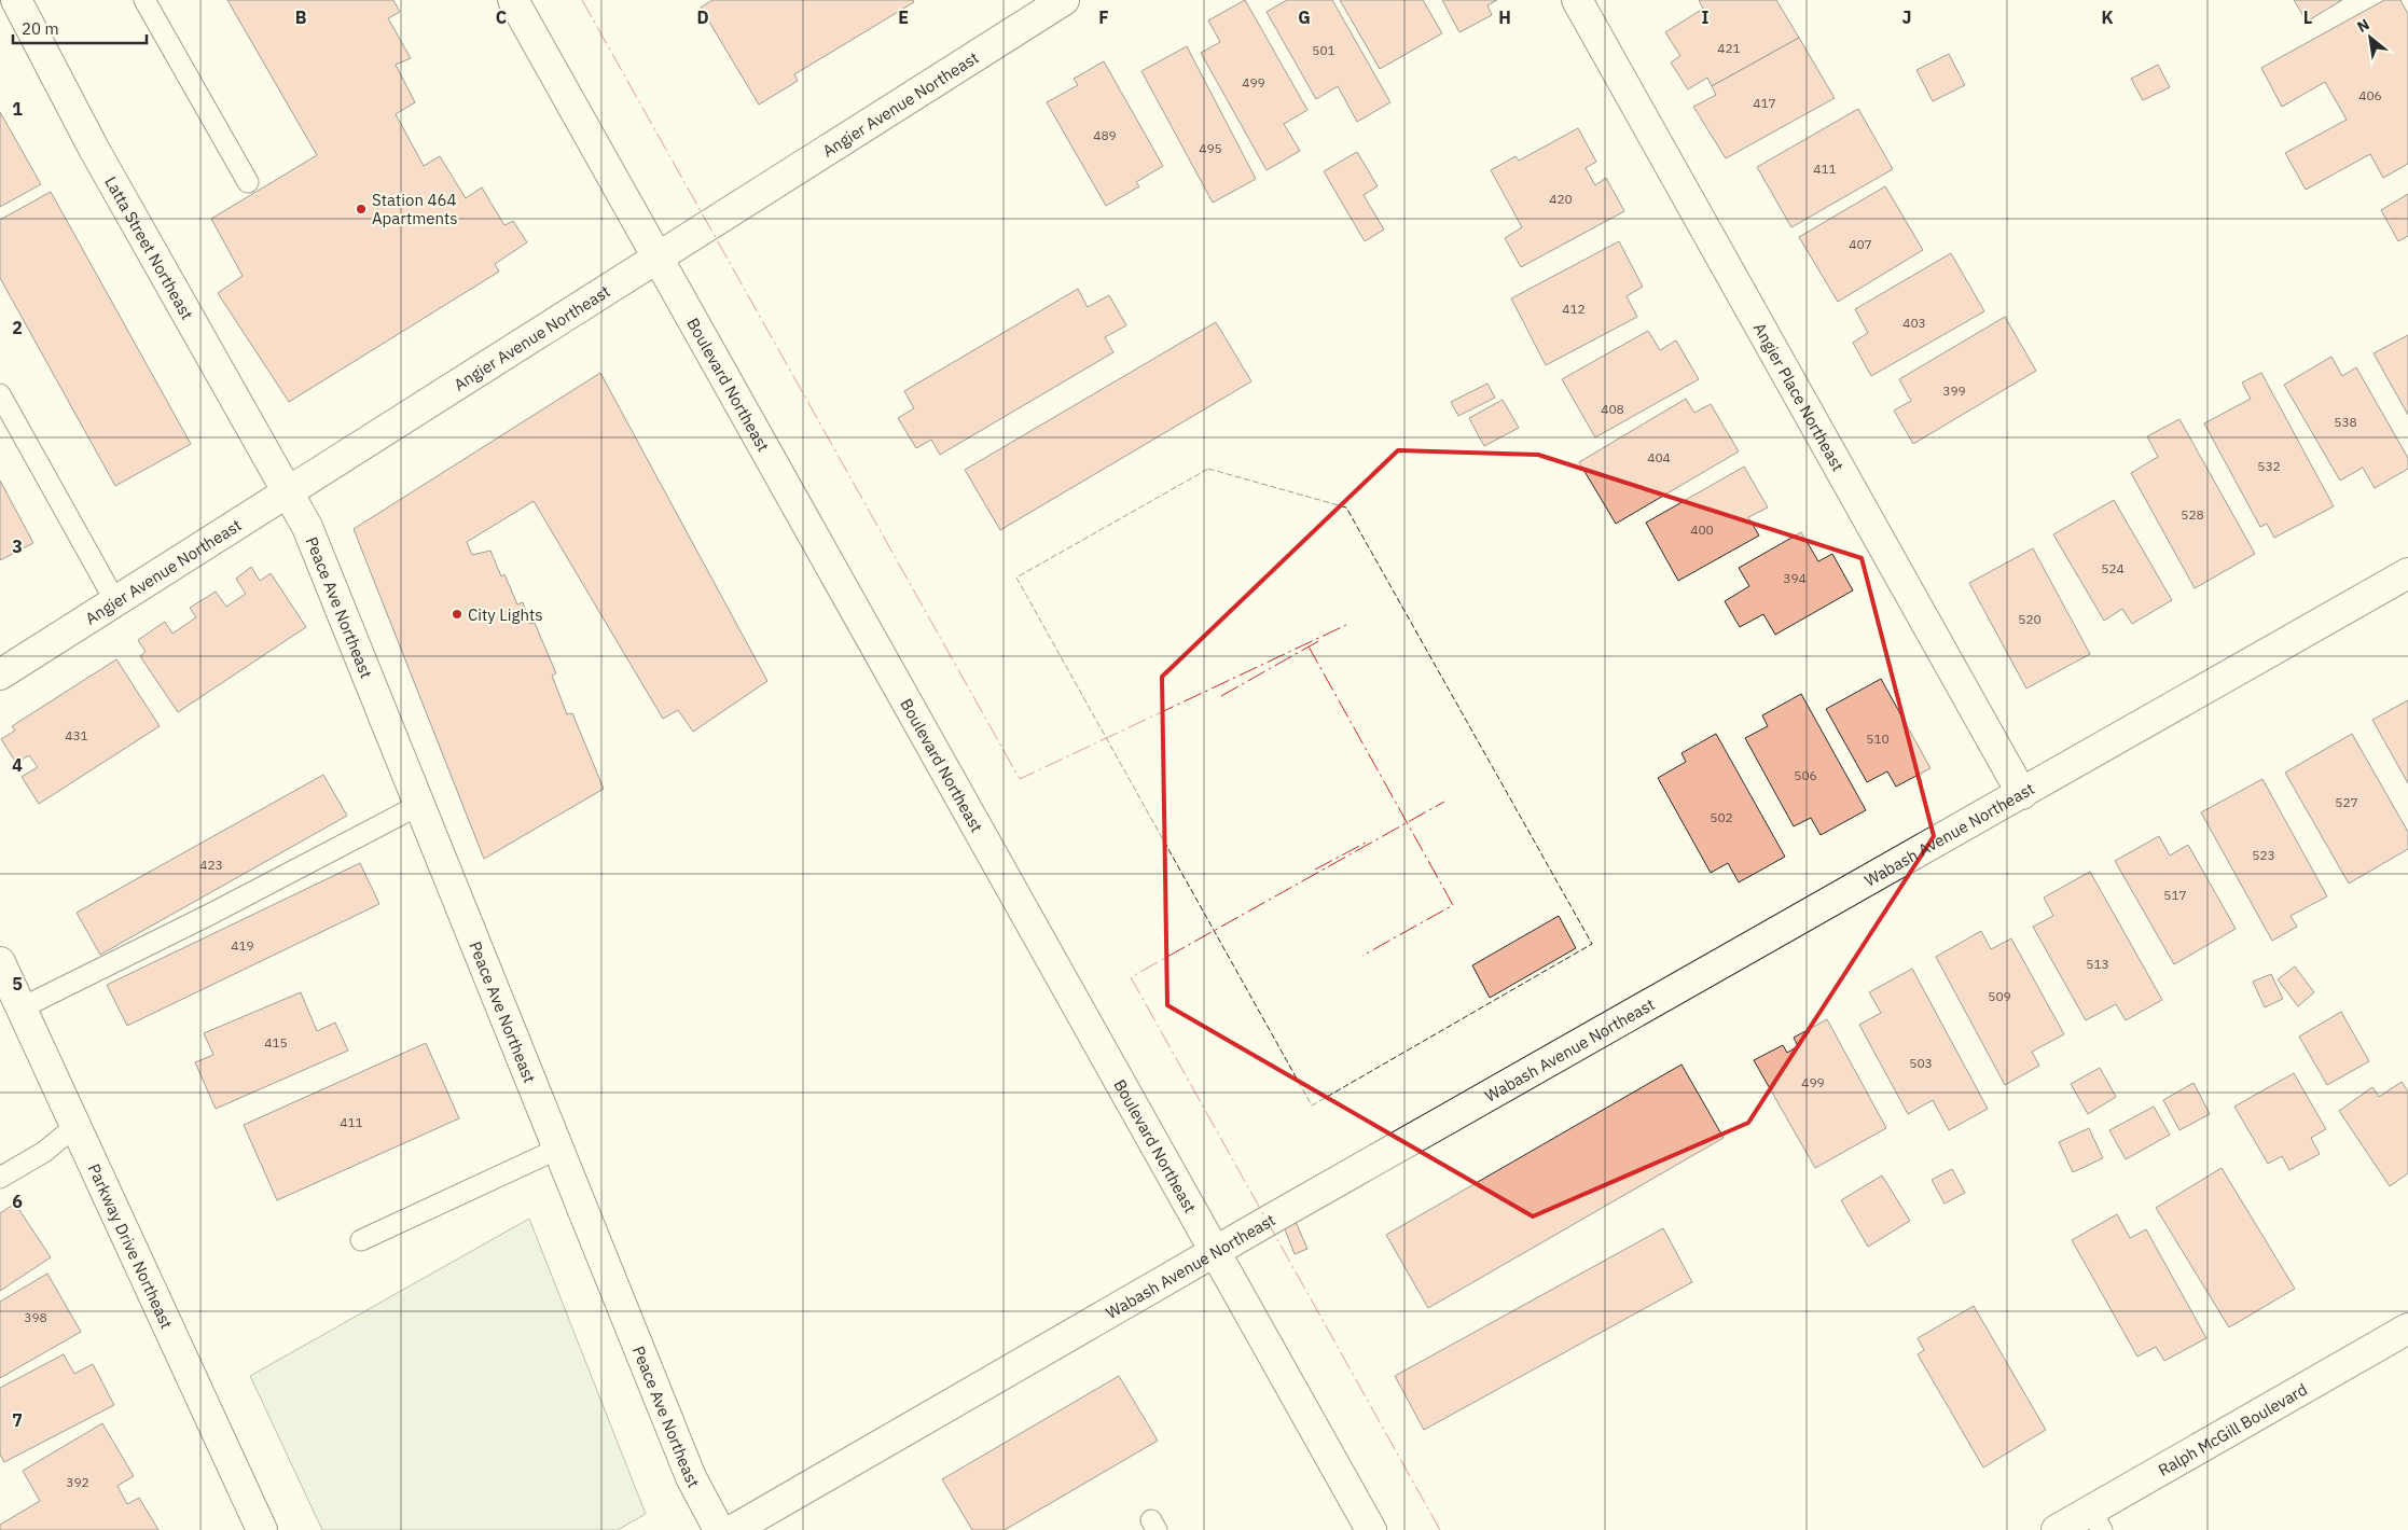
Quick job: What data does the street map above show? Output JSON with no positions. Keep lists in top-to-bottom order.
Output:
{
  "streets": {
    "street": [
      "Angier Avenue Northeast",
      "Latta Street Northeast",
      "Boulevard Northeast",
      "Angier Place Northeast",
      "Peace Ave Northeast",
      "Wabash Avenue Northeast",
      "Parkway Drive Northeast",
      "Ralph McGill Boulevard"
    ]
  },
  "crossings": [
    ["Angier Avenue Northeast", "Latta Street Northeast"],
    ["Angier Avenue Northeast", "Boulevard Northeast"],
    ["Angier Avenue Northeast", "Peace Ave Northeast"],
    ["Latta Street Northeast", "Peace Ave Northeast"],
    ["Boulevard Northeast", "Wabash Avenue Northeast"],
    ["Angier Place Northeast", "Wabash Avenue Northeast"]
  ],
  "places": ["Station 464 Apartments", "City Lights"],
  "house_numbers": [
    "421",
    "501",
    "499",
    "406",
    "417",
    "489",
    "495",
    "411",
    "420",
    "407",
    "412",
    "403",
    "399",
    "408",
    "538",
    "404",
    "532",
    "528",
    "400",
    "524",
    "394",
    "520",
    "431",
    "510",
    "506",
    "527",
    "502",
    "523",
    "423",
    "517",
    "419",
    "513",
    "509",
    "415",
    "503",
    "499",
    "411",
    "398",
    "392"
  ],
  "scale_bar": "20 m",
  "north": "top left",
  "grid": {
    "columns": [
      "B",
      "C",
      "D",
      "E",
      "F",
      "G",
      "H",
      "I",
      "J",
      "K",
      "L"
    ],
    "rows": [
      "1",
      "2",
      "3",
      "4",
      "5",
      "6",
      "7"
    ]
  }
}
